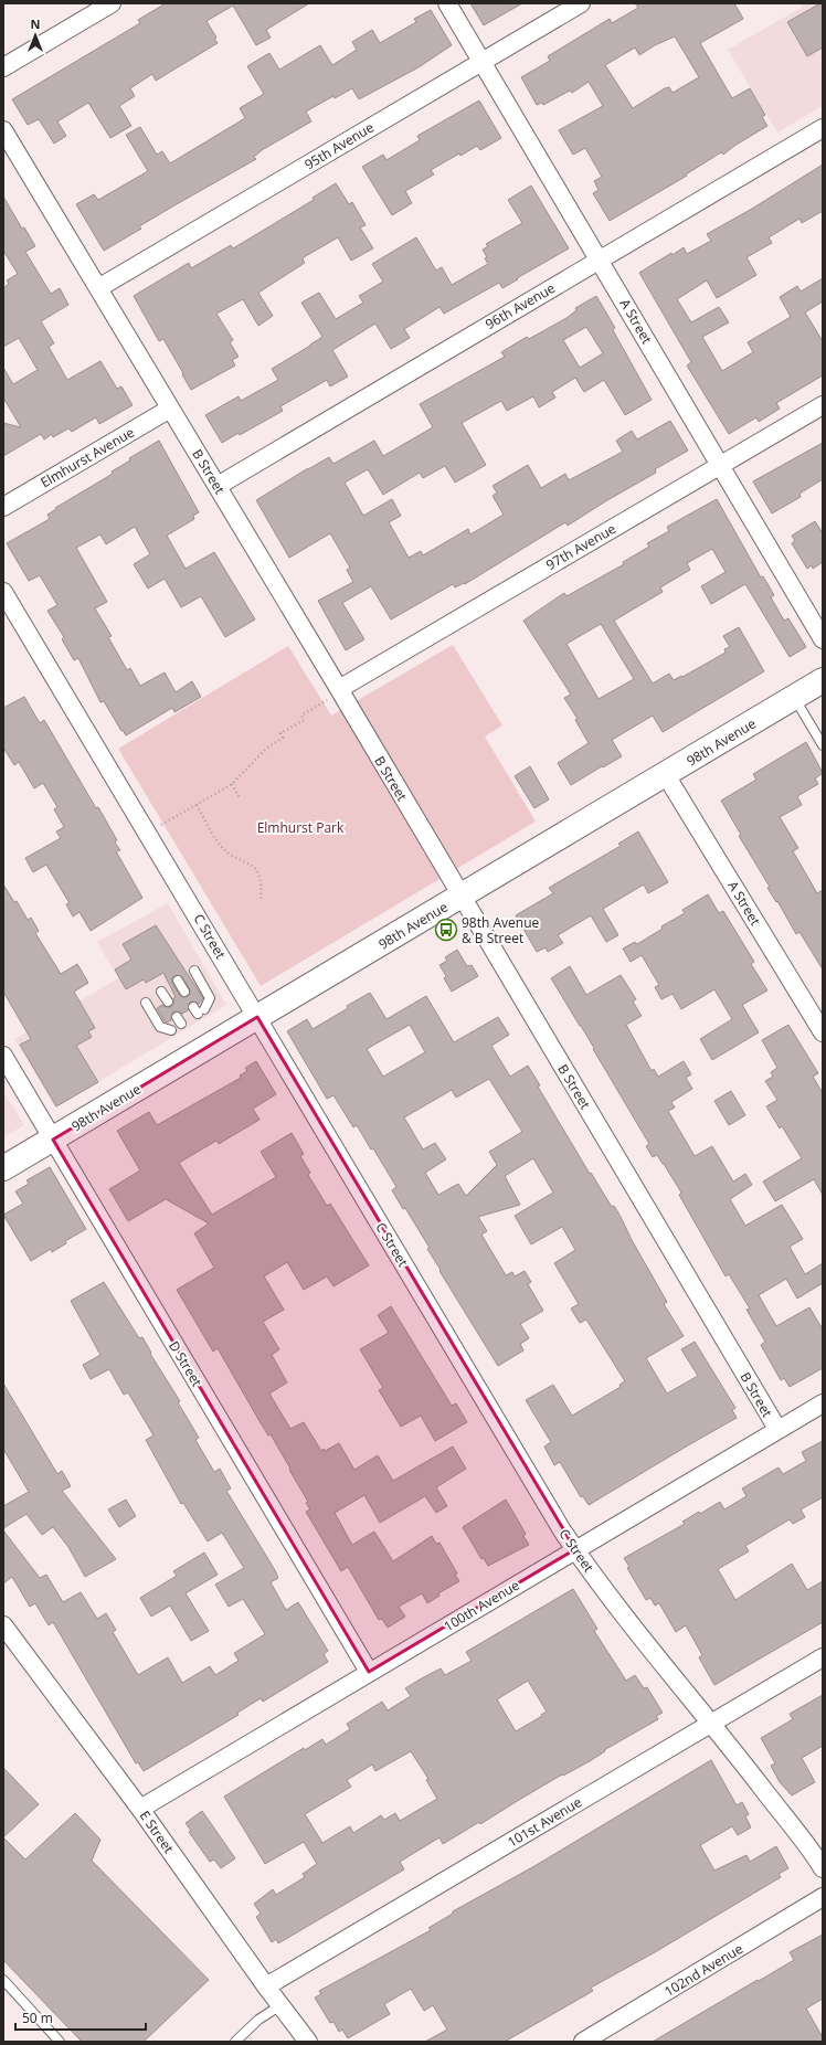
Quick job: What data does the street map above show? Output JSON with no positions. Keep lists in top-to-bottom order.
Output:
{
  "streets": {
    "main road": ["98th Avenue"],
    "street": [
      "95th Avenue",
      "96th Avenue",
      "A Street",
      "Elmhurst Avenue",
      "B Street",
      "97th Avenue",
      "C Street",
      "D Street",
      "100th Avenue",
      "101st Avenue",
      "E Street",
      "102nd Avenue"
    ]
  },
  "crossings": [
    ["95th Avenue", "A Street"],
    ["95th Avenue", "B Street"],
    ["96th Avenue", "A Street"],
    ["96th Avenue", "B Street"],
    ["A Street", "97th Avenue"],
    ["A Street", "98th Avenue"],
    ["Elmhurst Avenue", "B Street"],
    ["B Street", "97th Avenue"],
    ["B Street", "98th Avenue"],
    ["B Street", "100th Avenue"],
    ["98th Avenue", "C Street"],
    ["98th Avenue", "D Street"],
    ["C Street", "100th Avenue"],
    ["C Street", "101st Avenue"],
    ["D Street", "100th Avenue"],
    ["100th Avenue", "E Street"],
    ["101st Avenue", "E Street"]
  ],
  "parks": ["Elmhurst Park"],
  "places": {
    "bus stop": ["98th Avenue & B Street"]
  },
  "scale_bar": "50 m",
  "north": "top"
}
